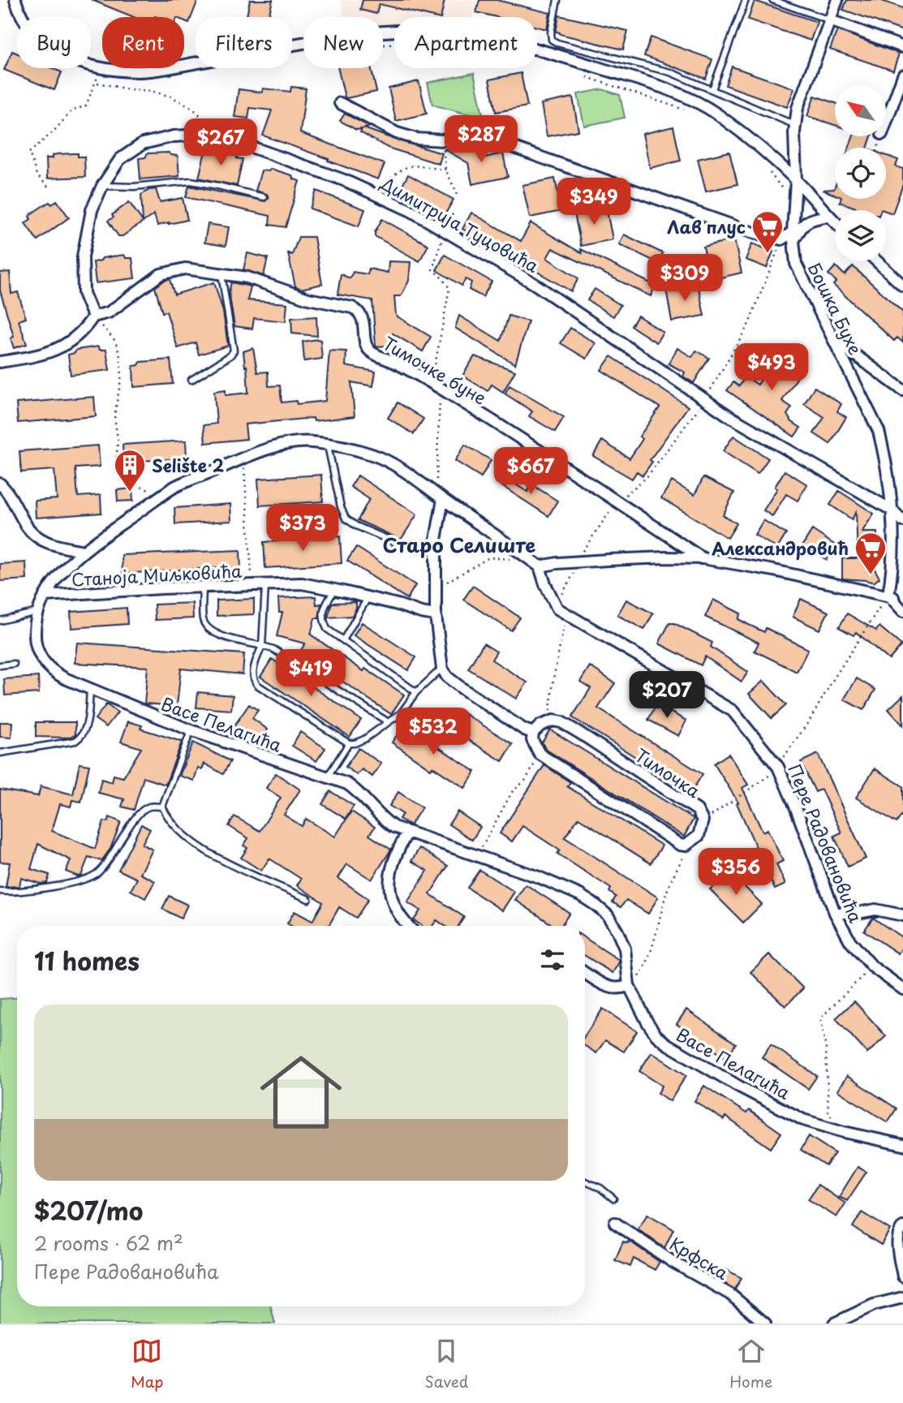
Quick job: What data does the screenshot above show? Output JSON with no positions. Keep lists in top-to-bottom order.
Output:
{
  "streets": {
    "street": [
      "Димитрија Туцовића",
      "Бошка Бухе",
      "Тимочке буне",
      "Станоја Миљковића",
      "Васе Пелагића",
      "Тимочка",
      "Пере Радовановића",
      "Крфска"
    ]
  },
  "crossings": [
    ["Димитрија Туцовића", "Бошка Бухе"],
    ["Димитрија Туцовића", "Тимочке буне"],
    ["Станоја Миљковића", "Васе Пелагића"],
    ["Васе Пелагића", "Пере Радовановића"]
  ],
  "districts": ["Старо Селиште"],
  "places": {
    "supermarket": ["Лав плус", "Александровић"],
    "building": ["Selište 2"]
  },
  "north": "top left",
  "page": {
    "chip": [
      "Buy",
      "Rent",
      "Filters",
      "New",
      "Apartment"
    ],
    "price": [
      "$287",
      "$267",
      "$349",
      "$309",
      "$493",
      "$667",
      "$373",
      "$419",
      "$207",
      "$532",
      "$356"
    ],
    "heading": "11 homes",
    "list": [
      {
        "name": "$207/mo",
        "note": "2 rooms · 62 m² · Пере Радовановића"
      }
    ],
    "tabs": ["Map", "Saved", "Home"]
  }
}
